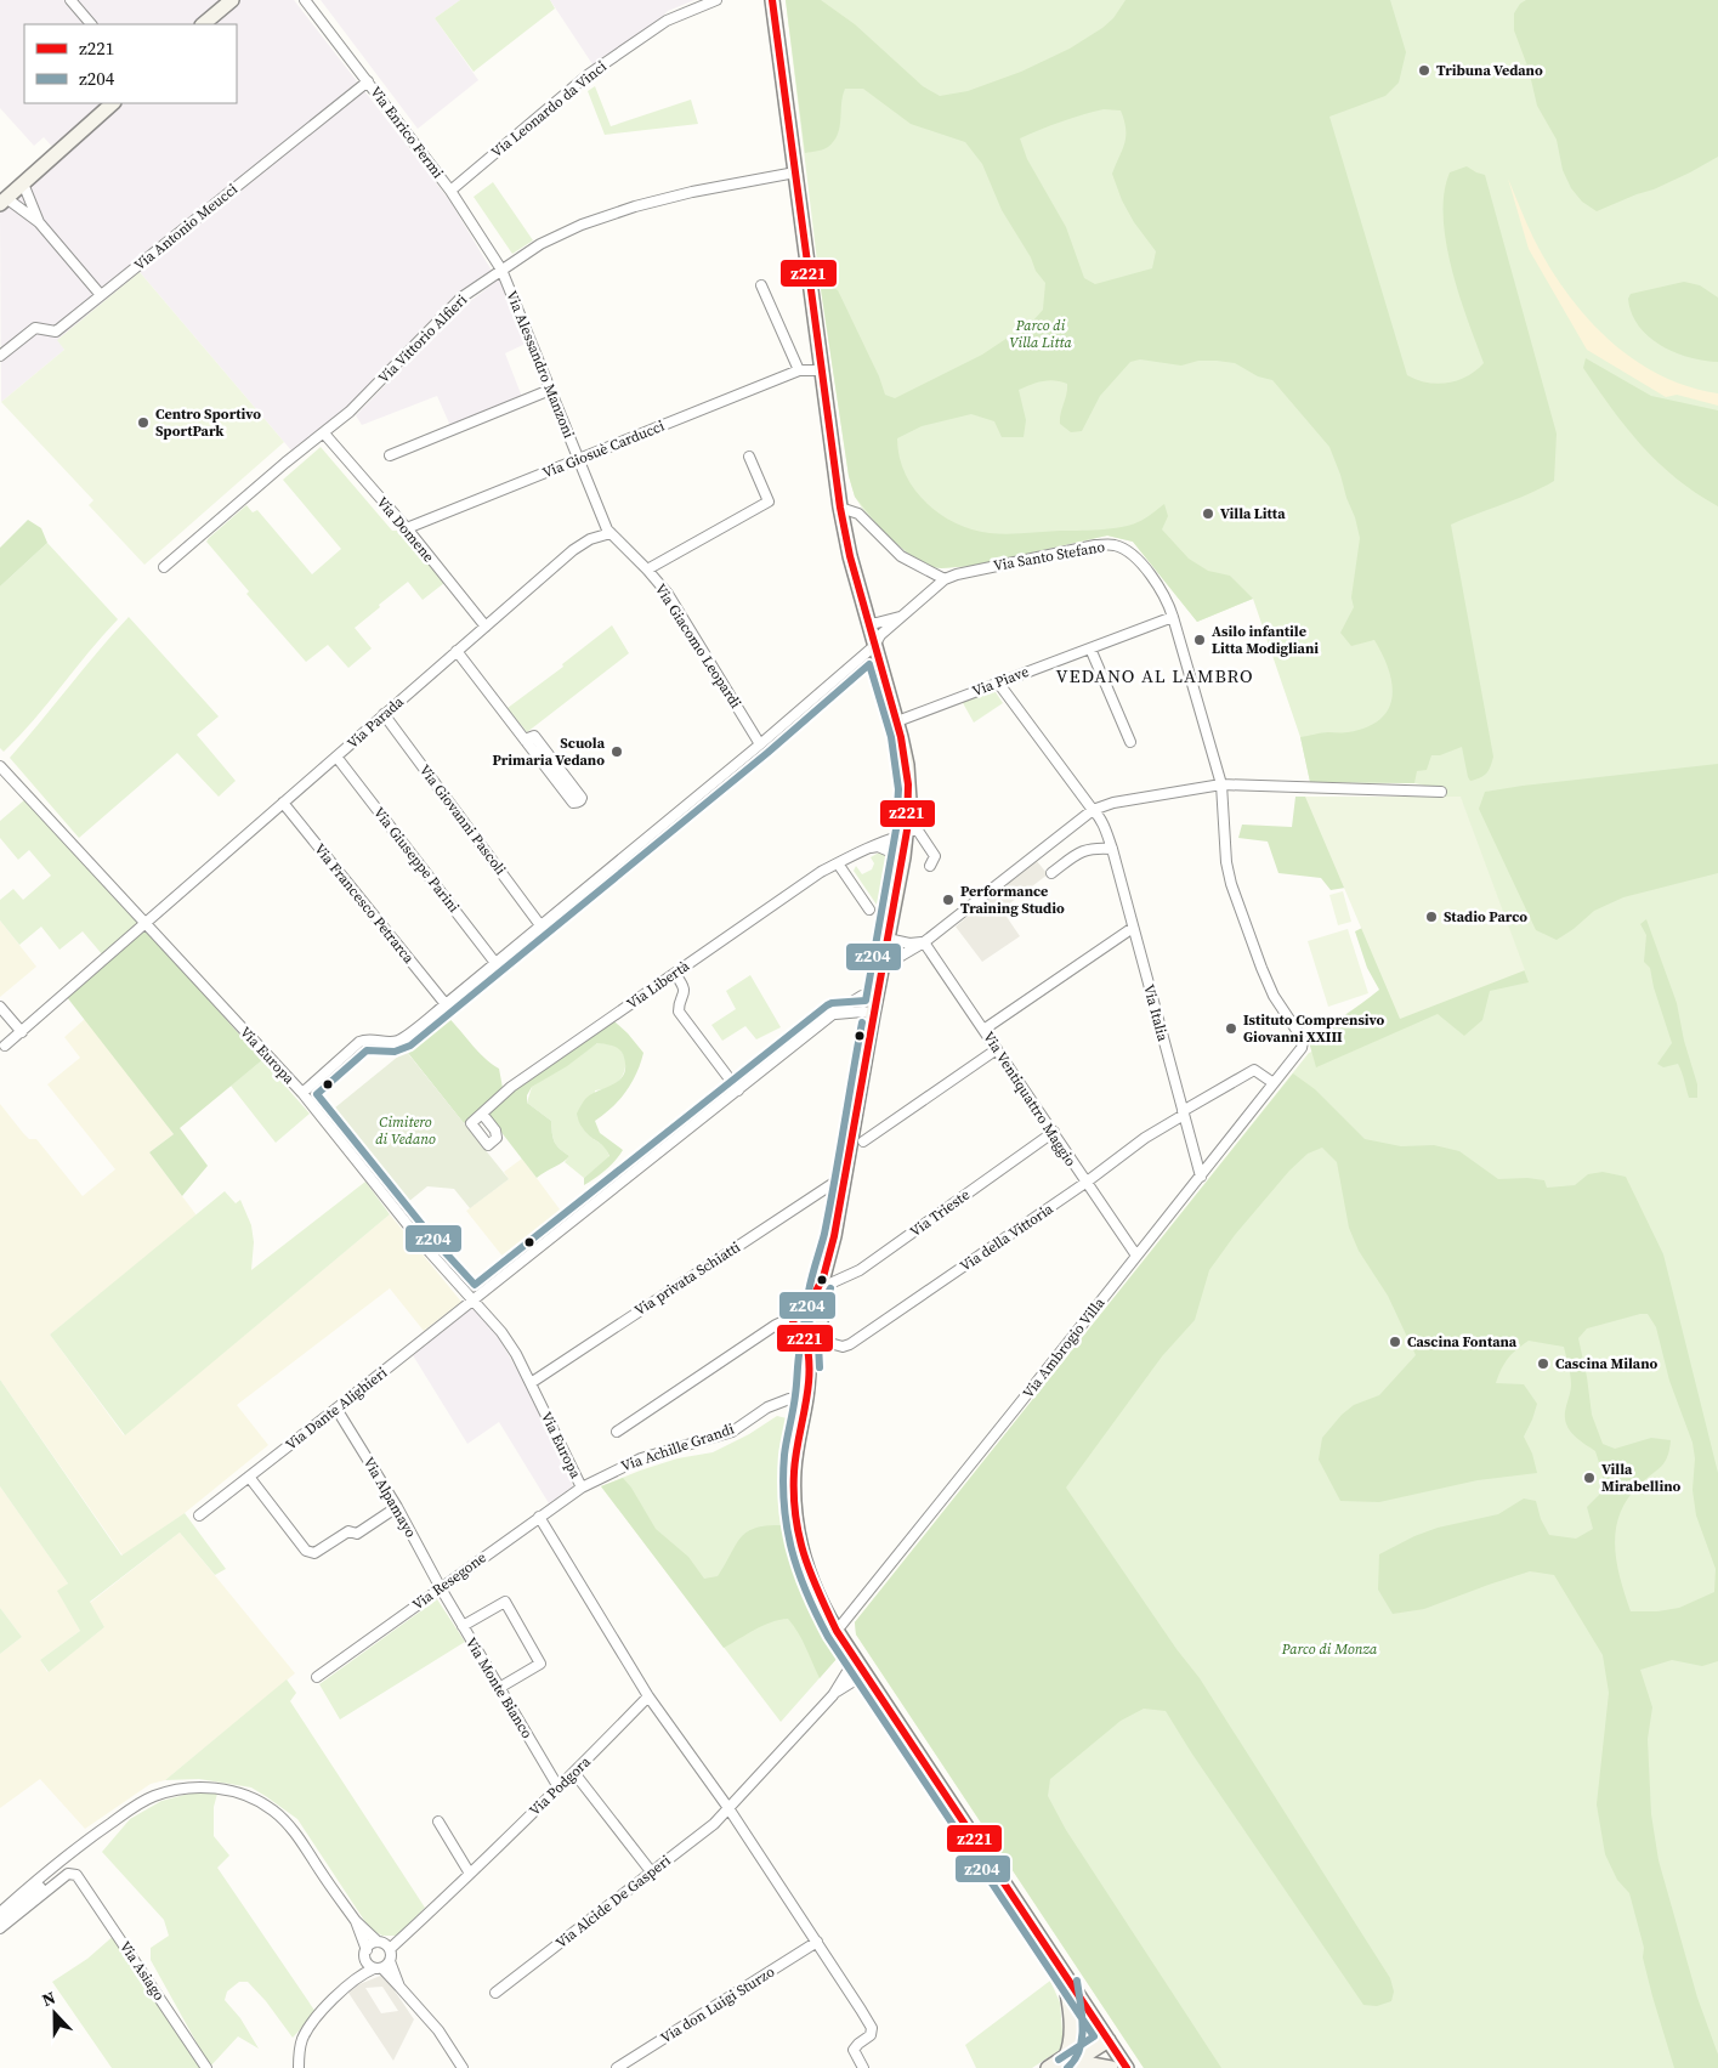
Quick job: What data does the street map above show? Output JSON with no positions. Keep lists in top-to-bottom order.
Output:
{
  "streets": {
    "street": [
      "Via Leonardo da Vinci",
      "Via Enrico Fermi",
      "Via Antonio Meucci",
      "Via Vittorio Alfieri",
      "Via Alessandro Manzoni",
      "Via Giosuè Carducci",
      "Via Domene",
      "Via Santo Stefano",
      "Via Giacomo Leopardi",
      "Via Piave",
      "Via Parada",
      "Via Giovanni Pascoli",
      "Via Giuseppe Parini",
      "Via Francesco Petrarca",
      "Via Libertà",
      "Via Italia",
      "Via Europa",
      "Via Ventiquattro Maggio",
      "Via Trieste",
      "Via della Vittoria",
      "Via privata Schiatti",
      "Via Ambrogio Villa",
      "Via Dante Alighieri",
      "Via Achille Grandi",
      "Via Alpamayo",
      "Via Resegone",
      "Via Monte Bianco",
      "Via Podgora",
      "Via Alcide De Gasperi",
      "Via Asiago",
      "Via don Luigi Sturzo"
    ]
  },
  "crossings": [
    ["Via Leonardo da Vinci", "Via Enrico Fermi"],
    ["Via Enrico Fermi", "Via Antonio Meucci"],
    ["Via Enrico Fermi", "Via Vittorio Alfieri"],
    ["Via Enrico Fermi", "Via Alessandro Manzoni"],
    ["Via Vittorio Alfieri", "Via Alessandro Manzoni"],
    ["Via Vittorio Alfieri", "Via Domene"],
    ["Via Alessandro Manzoni", "Via Giosuè Carducci"],
    ["Via Alessandro Manzoni", "Via Giacomo Leopardi"],
    ["Via Giosuè Carducci", "Via Domene"],
    ["Via Giosuè Carducci", "Via Giacomo Leopardi"],
    ["Via Domene", "Via Parada"],
    ["Via Santo Stefano", "Via Piave"],
    ["Via Santo Stefano", "Via Ambrogio Villa"],
    ["Via Giacomo Leopardi", "Via Parada"],
    ["Via Piave", "Via Italia"],
    ["Via Parada", "Via Giovanni Pascoli"],
    ["Via Parada", "Via Giuseppe Parini"],
    ["Via Parada", "Via Francesco Petrarca"],
    ["Via Parada", "Via Europa"],
    ["Via Italia", "Via della Vittoria"],
    ["Via Italia", "Via Ambrogio Villa"],
    ["Via Europa", "Via privata Schiatti"],
    ["Via Europa", "Via Dante Alighieri"],
    ["Via Europa", "Via Achille Grandi"],
    ["Via Europa", "Via Resegone"],
    ["Via Ventiquattro Maggio", "Via Trieste"],
    ["Via Ventiquattro Maggio", "Via della Vittoria"],
    ["Via Ventiquattro Maggio", "Via Ambrogio Villa"],
    ["Via della Vittoria", "Via Ambrogio Villa"],
    ["Via Dante Alighieri", "Via Alpamayo"],
    ["Via Achille Grandi", "Via Resegone"],
    ["Via Alpamayo", "Via Resegone"],
    ["Via Alpamayo", "Via Monte Bianco"],
    ["Via Resegone", "Via Monte Bianco"],
    ["Via Monte Bianco", "Via Podgora"]
  ],
  "districts": ["VEDANO AL LAMBRO"],
  "parks": ["Parco di Villa Litta", "Cimitero di Vedano", "Parco di Monza"],
  "places": [
    "Tribuna Vedano",
    "Centro Sportivo SportPark",
    "Villa Litta",
    "Asilo infantile Litta Modigliani",
    "Scuola Primaria Vedano",
    "Performance Training Studio",
    "Stadio Parco",
    "Istituto Comprensivo Giovanni XXIII",
    "Cascina Fontana",
    "Cascina Milano",
    "Villa Mirabellino"
  ],
  "lines": ["transit line z221", "transit line z204"],
  "legend": ["z221", "z204"],
  "north": "top"
}
